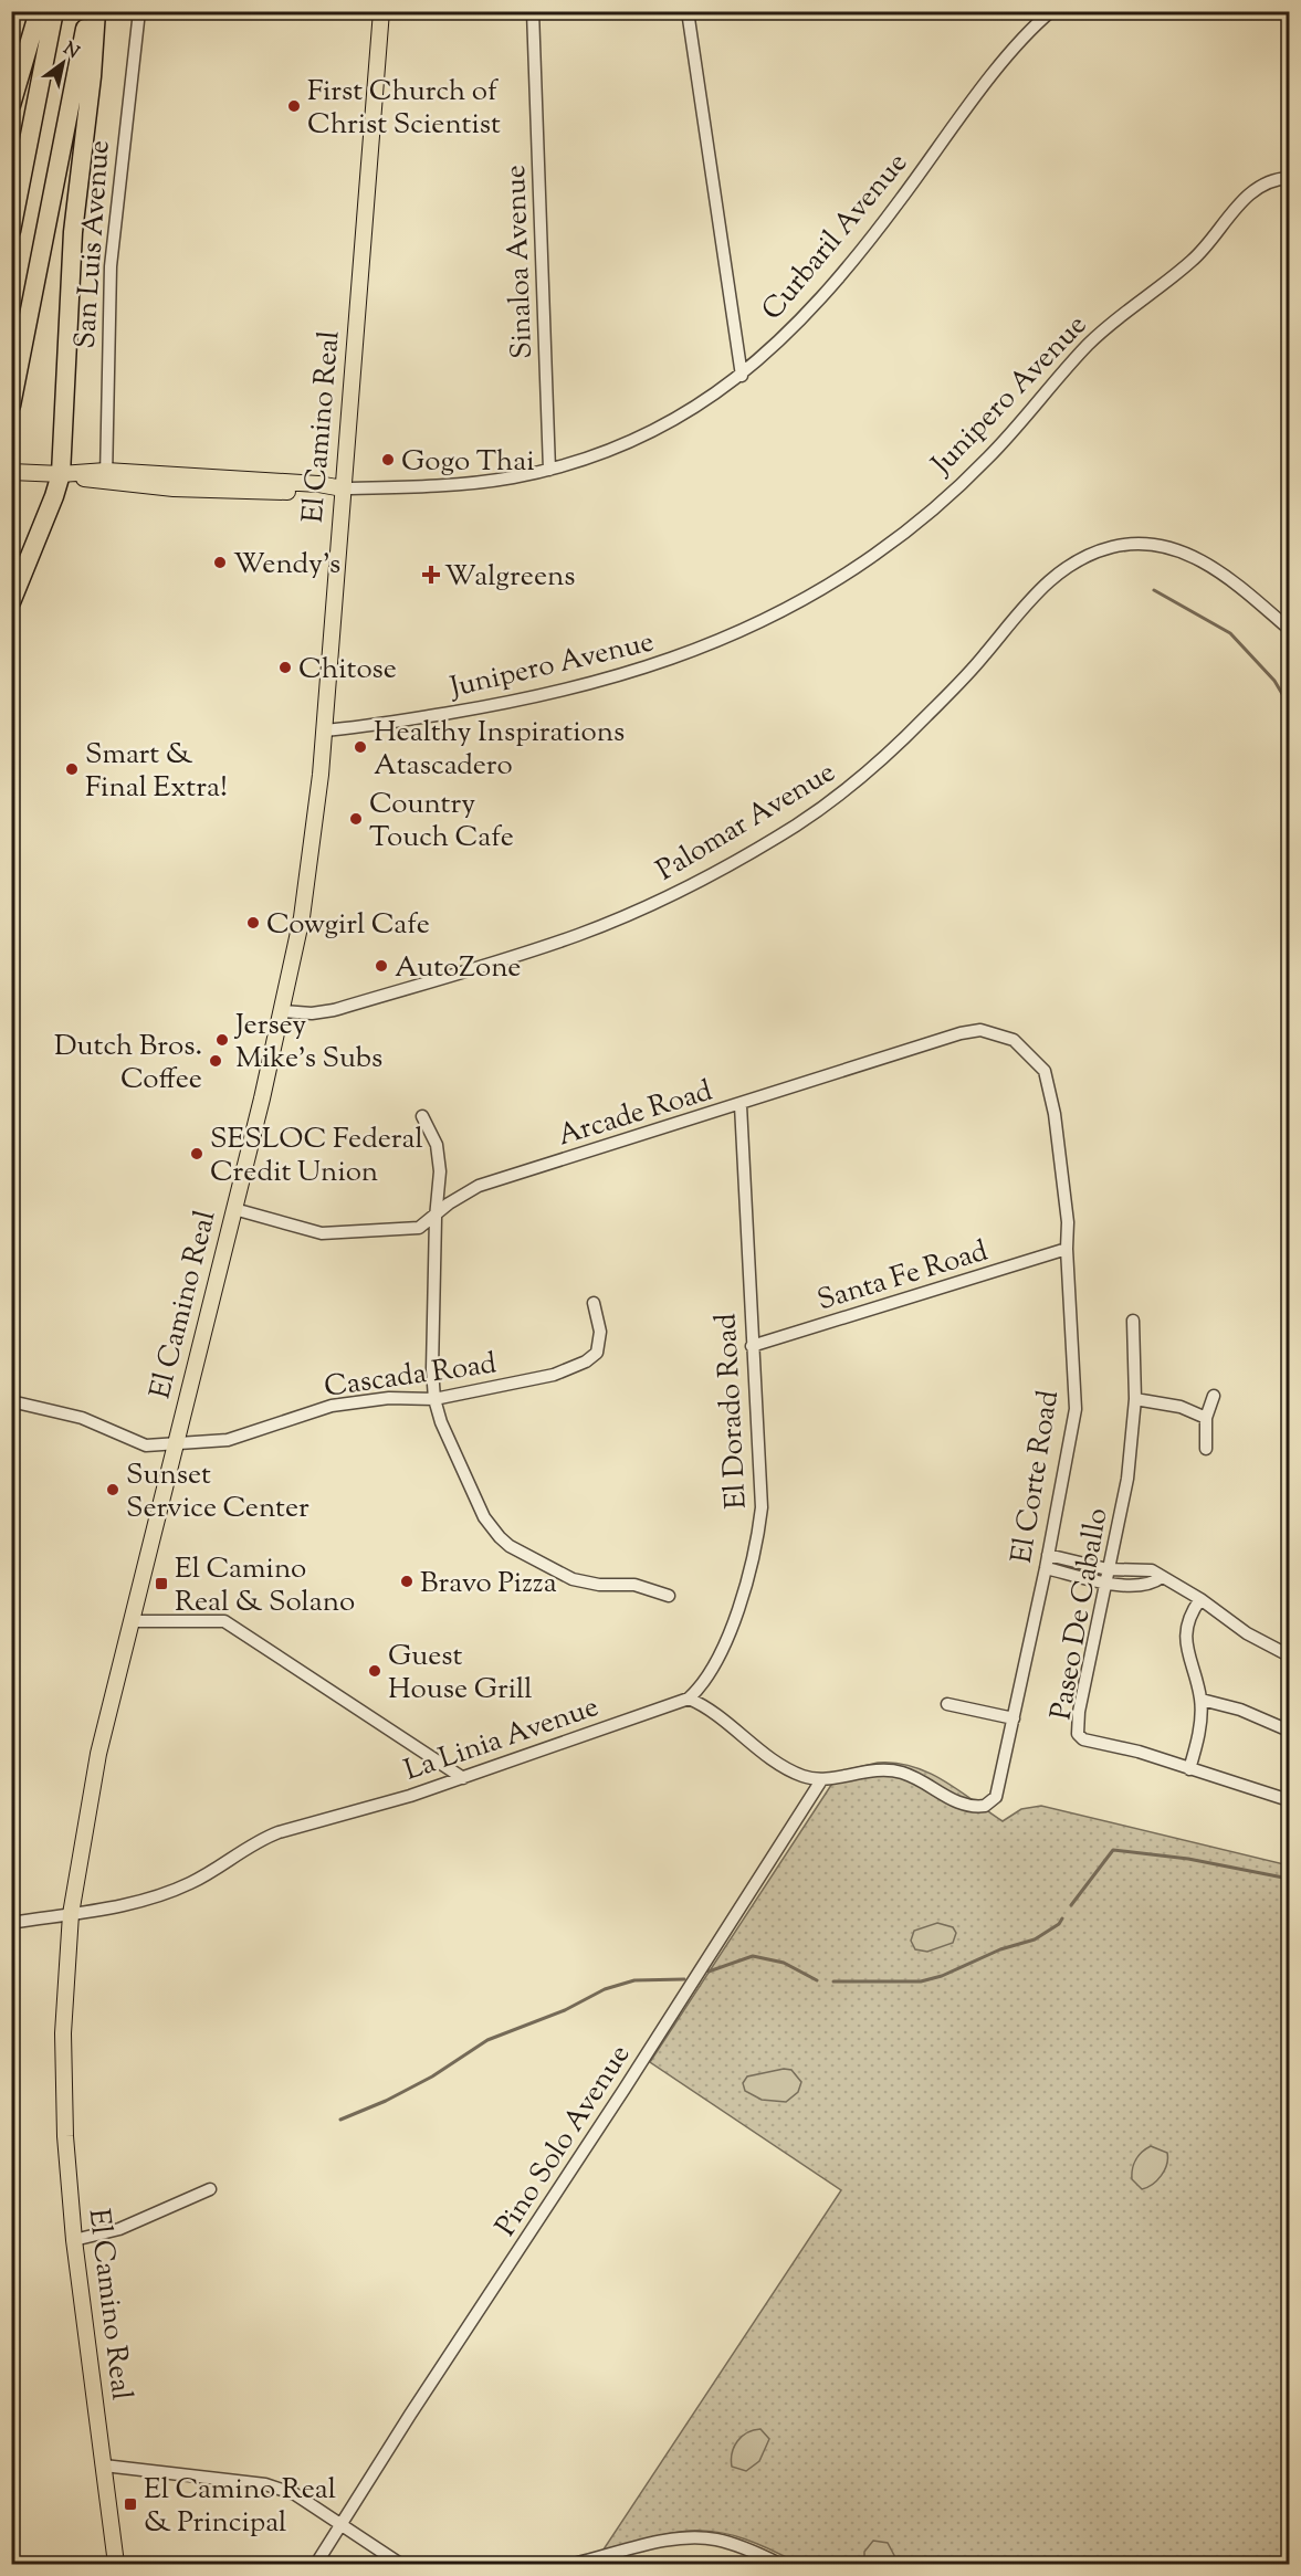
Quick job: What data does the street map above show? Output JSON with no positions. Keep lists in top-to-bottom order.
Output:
{
  "streets": {
    "main road": ["Curbaril Avenue", "El Camino Real"],
    "street": [
      "San Luis Avenue",
      "Sinaloa Avenue",
      "Junipero Avenue",
      "Palomar Avenue",
      "Arcade Road",
      "Santa Fe Road",
      "Cascada Road",
      "El Dorado Road",
      "El Corte Road",
      "Paseo De Caballo",
      "La Linia Avenue",
      "Pino Solo Avenue"
    ]
  },
  "crossings": [
    ["Curbaril Avenue", "San Luis Avenue"],
    ["Curbaril Avenue", "Sinaloa Avenue"],
    ["Curbaril Avenue", "El Camino Real"],
    ["Junipero Avenue", "El Camino Real"],
    ["El Camino Real", "Palomar Avenue"],
    ["El Camino Real", "Arcade Road"],
    ["El Camino Real", "Cascada Road"],
    ["El Camino Real", "La Linia Avenue"],
    ["Arcade Road", "El Dorado Road"],
    ["Arcade Road", "El Corte Road"],
    ["Santa Fe Road", "El Dorado Road"],
    ["Santa Fe Road", "El Corte Road"],
    ["El Dorado Road", "La Linia Avenue"],
    ["El Corte Road", "Pino Solo Avenue"]
  ],
  "places": {
    "other": [
      "First Church of Christ Scientist",
      "Gogo Thai",
      "Wendy's",
      "Chitose",
      "Healthy Inspirations Atascadero",
      "Smart & Final Extra!",
      "Country Touch Cafe",
      "Cowgirl Cafe",
      "AutoZone",
      "Jersey Mike's Subs",
      "Dutch Bros. Coffee",
      "SESLOC Federal Credit Union",
      "Sunset Service Center",
      "Bravo Pizza",
      "Guest House Grill"
    ],
    "health": ["Walgreens"],
    "transit": ["El Camino Real & Solano", "El Camino Real & Principal"]
  },
  "north": "top right"
}
